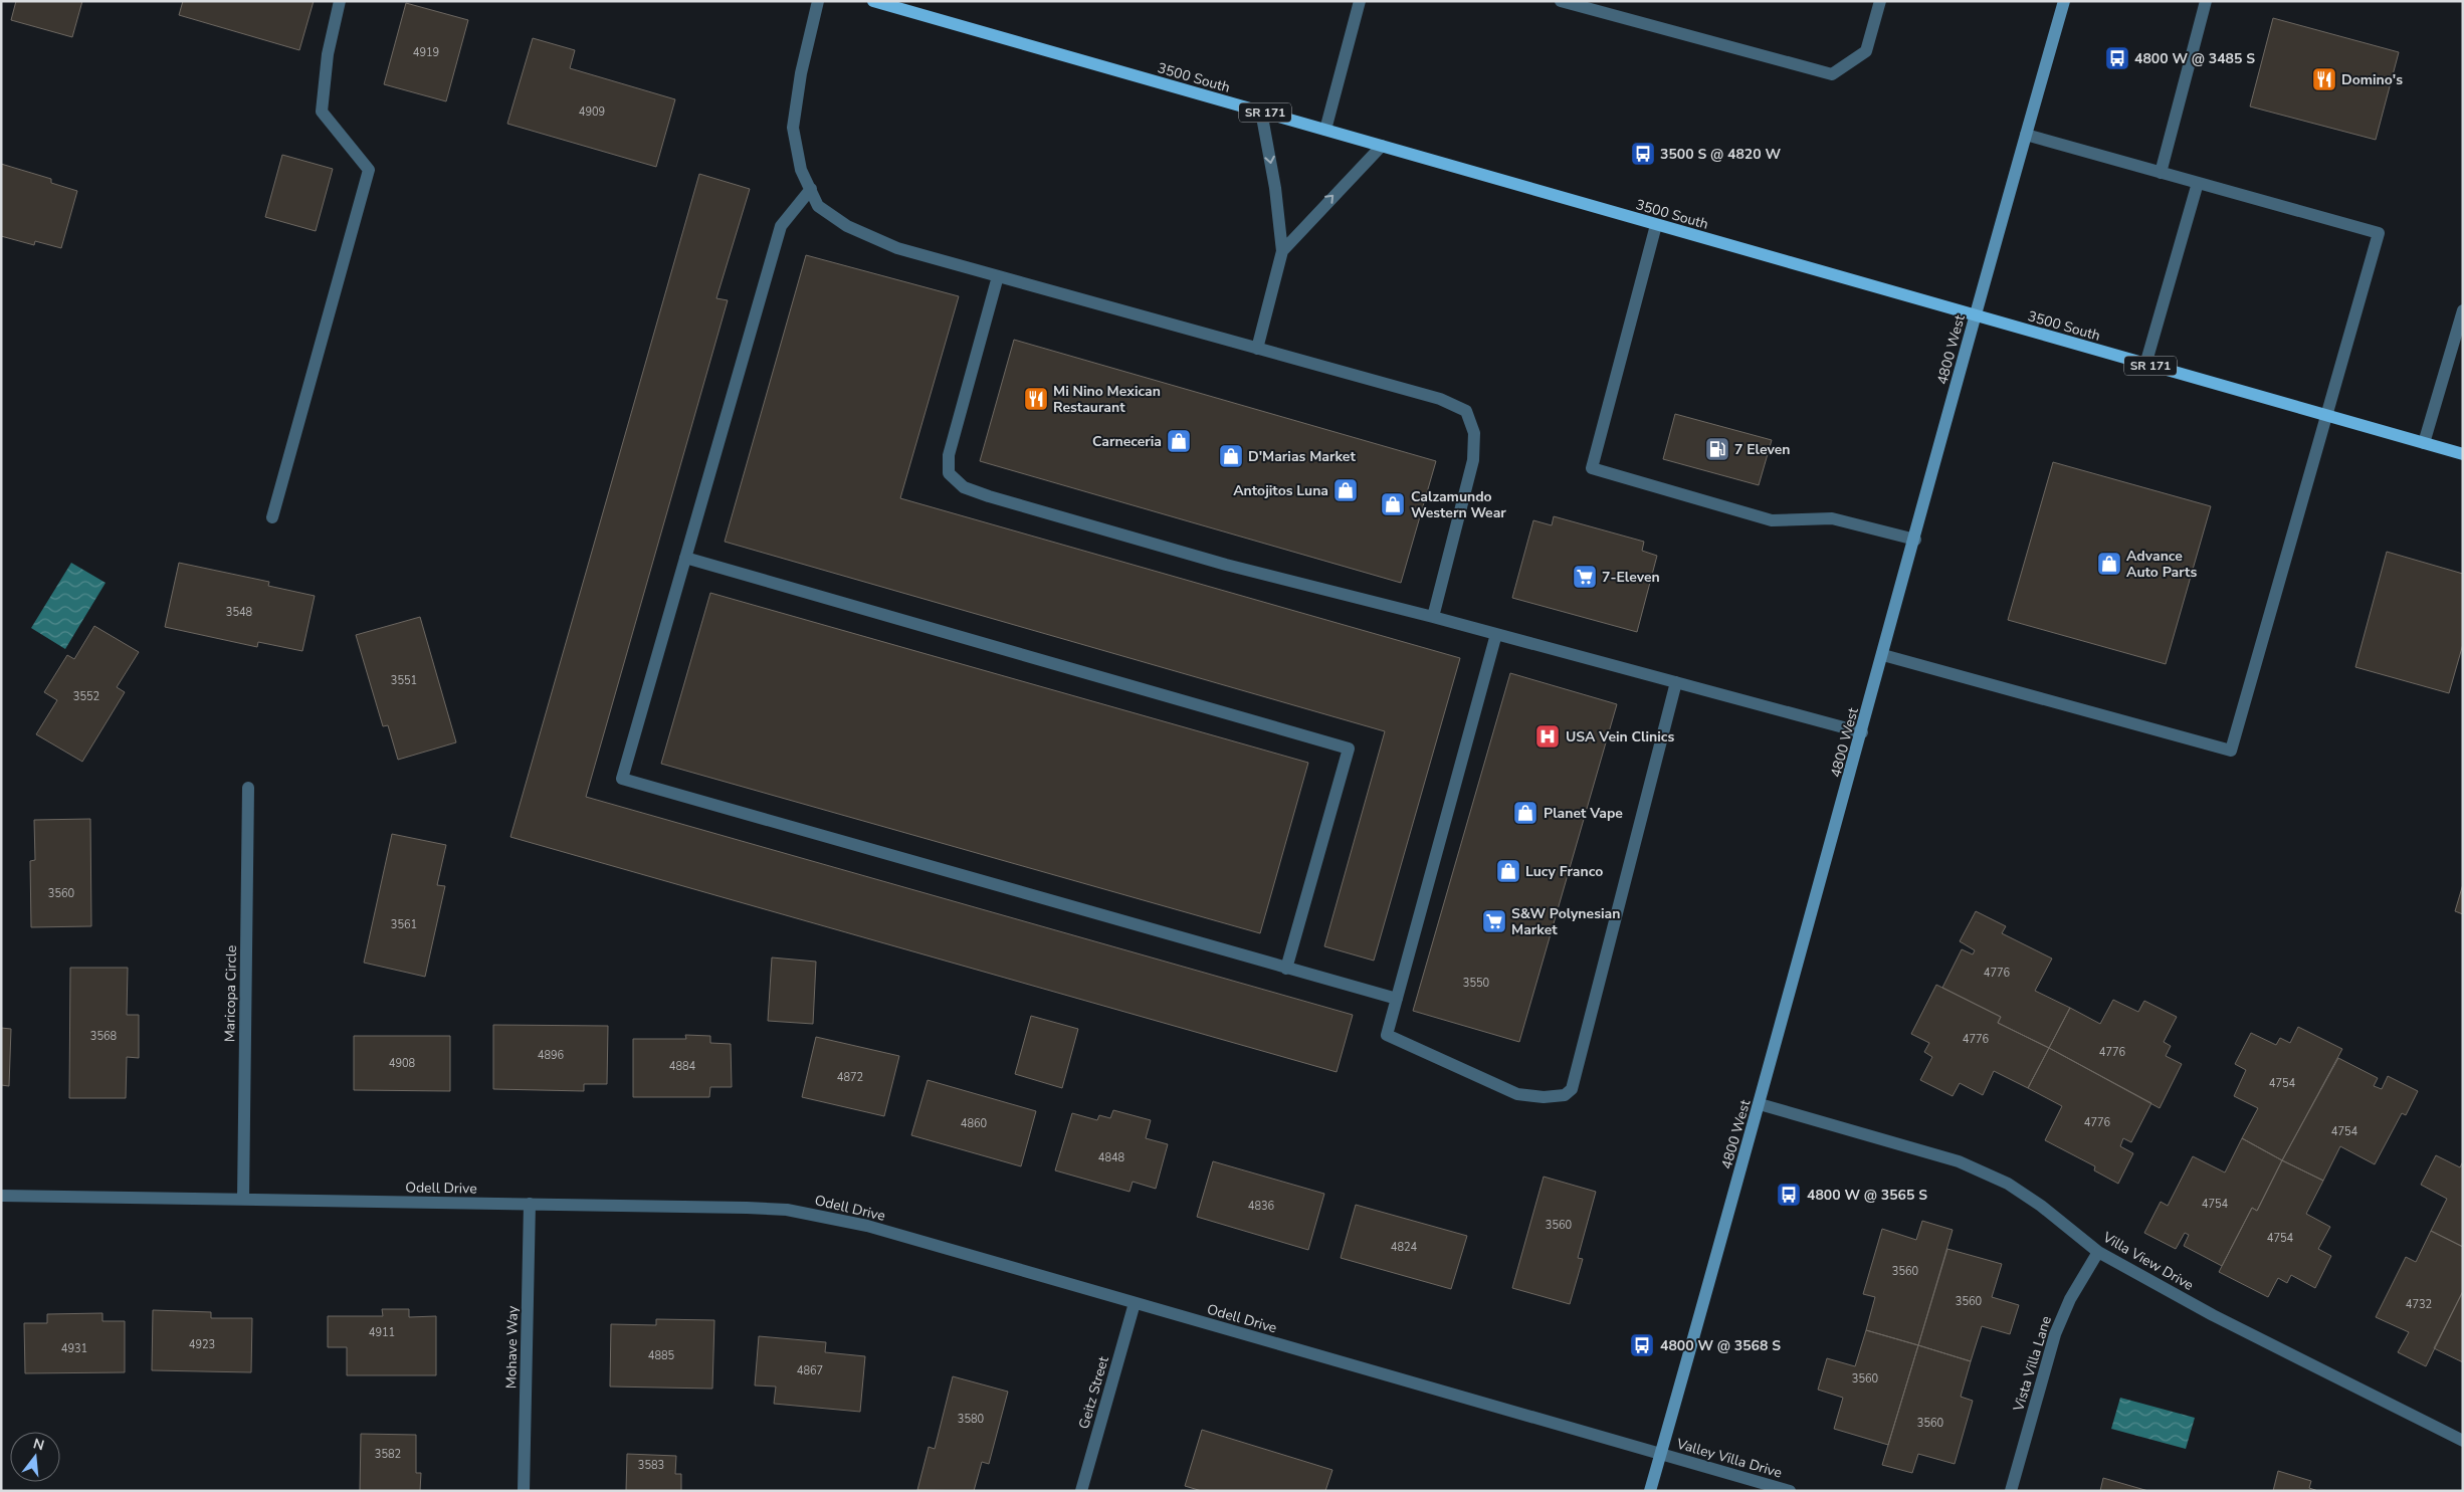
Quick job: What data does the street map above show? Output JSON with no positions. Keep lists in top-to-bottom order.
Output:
{
  "streets": {
    "main road": ["3500 South", "SR 171", "4800 West"],
    "street": [
      "Maricopa Circle",
      "Odell Drive",
      "Villa View Drive",
      "Mohave Way",
      "Vista Villa Lane",
      "Geitz Street",
      "Valley Villa Drive"
    ]
  },
  "crossings": [
    ["3500 South", "4800 West"],
    ["4800 West", "Odell Drive"],
    ["4800 West", "Villa View Drive"],
    ["4800 West", "Valley Villa Drive"],
    ["Maricopa Circle", "Odell Drive"],
    ["Odell Drive", "Mohave Way"],
    ["Odell Drive", "Geitz Street"],
    ["Odell Drive", "Valley Villa Drive"],
    ["Villa View Drive", "Vista Villa Lane"]
  ],
  "places": {
    "bus stop": [
      "4800 W @ 3485 S",
      "3500 S @ 4820 W",
      "4800 W @ 3565 S",
      "4800 W @ 3568 S"
    ],
    "restaurant": ["Domino's", "Mi Nino Mexican Restaurant"],
    "shop": [
      "Carneceria",
      "D'Marias Market",
      "Antojitos Luna",
      "Calzamundo Western Wear",
      "Advance Auto Parts",
      "Planet Vape",
      "Lucy Franco"
    ],
    "fuel station": ["7 Eleven"],
    "supermarket": ["7-Eleven", "S&W Polynesian Market"],
    "hospital": ["USA Vein Clinics"]
  },
  "house_numbers": [
    "4919",
    "4909",
    "3548",
    "3551",
    "3552",
    "3560",
    "3561",
    "4776",
    "3550",
    "3568",
    "4776",
    "4776",
    "4896",
    "4908",
    "4884",
    "4872",
    "4754",
    "4776",
    "4860",
    "4754",
    "4848",
    "4754",
    "4836",
    "3560",
    "4754",
    "4824",
    "3560",
    "3560",
    "4732",
    "4911",
    "4923",
    "4931",
    "4885",
    "4867",
    "3560",
    "3580",
    "3560",
    "3582",
    "3583"
  ],
  "north": "top"
}
